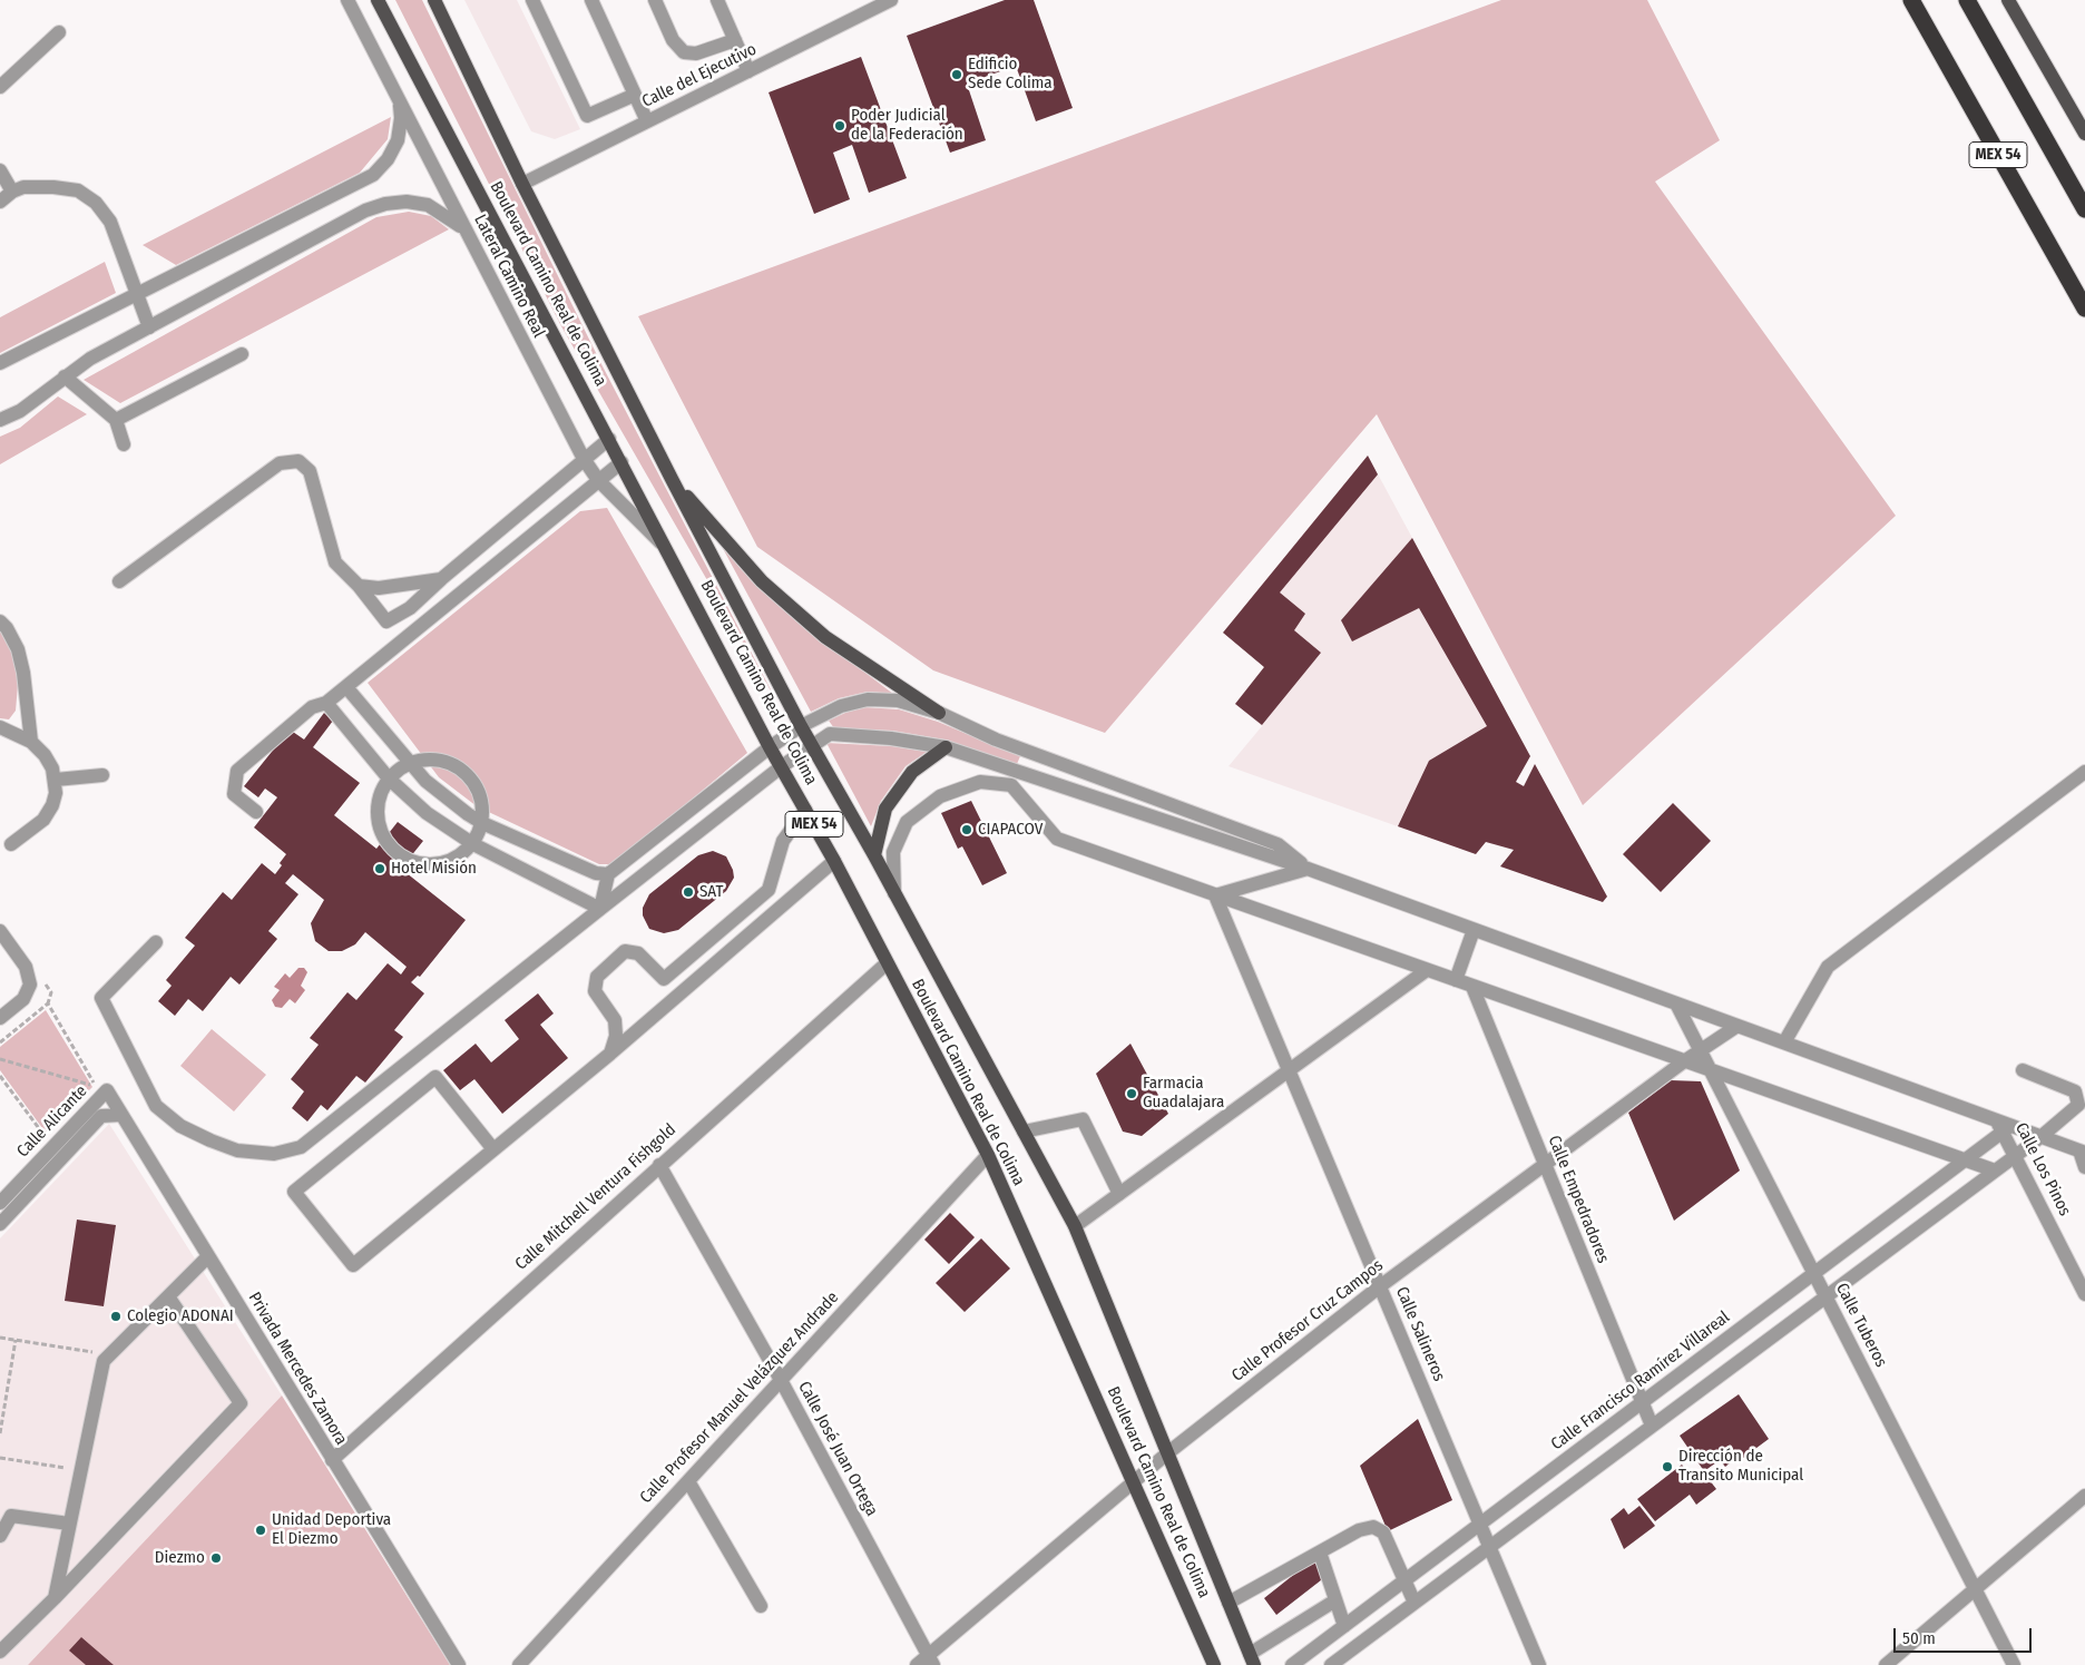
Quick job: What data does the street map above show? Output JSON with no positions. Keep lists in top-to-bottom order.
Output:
{
  "streets": {
    "highway": ["MEX 54"],
    "main road": ["Boulevard Camino Real de Colima"],
    "street": [
      "Calle del Ejecutivo",
      "Lateral Camino Real",
      "Calle Alicante",
      "Calle Los Pinos",
      "Calle Mitchell Ventura Fishgold",
      "Calle Empedradores",
      "Calle Profesor Cruz Campos",
      "Calle Tuberos",
      "Calle Salineros",
      "Privada Mercedes Zamora",
      "Calle Francisco Ramírez Villareal",
      "Calle Profesor Manuel Velázquez Andrade",
      "Calle José Juan Ortega"
    ]
  },
  "crossings": [
    ["Calle del Ejecutivo", "Boulevard Camino Real de Colima"],
    ["Lateral Camino Real", "Boulevard Camino Real de Colima"],
    ["Boulevard Camino Real de Colima", "Calle Mitchell Ventura Fishgold"],
    ["Boulevard Camino Real de Colima", "Calle Profesor Cruz Campos"],
    ["Boulevard Camino Real de Colima", "Calle Profesor Manuel Velázquez Andrade"],
    ["Calle Alicante", "Privada Mercedes Zamora"],
    ["Calle Los Pinos", "Calle Francisco Ramírez Villareal"],
    ["Calle Mitchell Ventura Fishgold", "Privada Mercedes Zamora"],
    ["Calle Mitchell Ventura Fishgold", "Calle José Juan Ortega"],
    ["Calle Empedradores", "Calle Profesor Cruz Campos"],
    ["Calle Empedradores", "Calle Francisco Ramírez Villareal"],
    ["Calle Profesor Cruz Campos", "Calle Tuberos"],
    ["Calle Profesor Cruz Campos", "Calle Salineros"],
    ["Calle Profesor Cruz Campos", "Calle José Juan Ortega"],
    ["Calle Tuberos", "Calle Francisco Ramírez Villareal"],
    ["Calle Salineros", "Calle Francisco Ramírez Villareal"],
    ["Calle Profesor Manuel Velázquez Andrade", "Calle José Juan Ortega"]
  ],
  "places": [
    "Edificio Sede Colima",
    "Poder Judicial de la Federación",
    "CIAPACOV",
    "Hotel Misión",
    "SAT",
    "Farmacia Guadalajara",
    "Colegio ADONAI",
    "Dirección de Transito Municipal",
    "Unidad Deportiva El Diezmo",
    "Diezmo"
  ],
  "scale_bar": "50 m"
}
